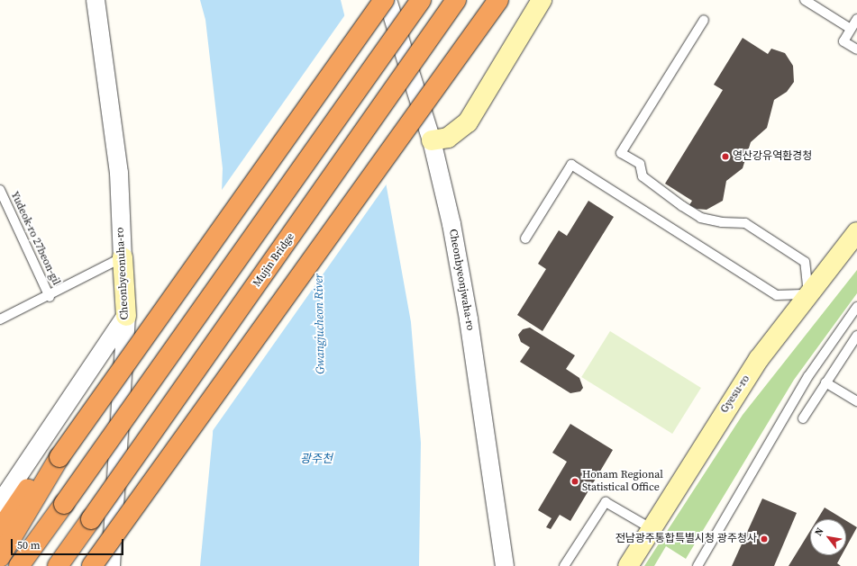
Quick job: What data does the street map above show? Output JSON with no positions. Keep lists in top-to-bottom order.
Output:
{
  "streets": {
    "highway": ["Mujin Bridge"],
    "street": ["Cheonbyeonuha-ro", "Cheonbyeonjwaha-ro", "Gyesu-ro"],
    "lane": ["Yudeok-ro 27beon-gil"]
  },
  "crossings": [
    ["Yudeok-ro 27beon-gil", "Cheonbyeonuha-ro"]
  ],
  "water": ["Gwangjucheon River", "광주천"],
  "places": ["영산강유역환경청", "Honam Regional Statistical Office", "전남광주통합특별시청 광주청사"],
  "scale_bar": "50 m",
  "north": "top left"
}
